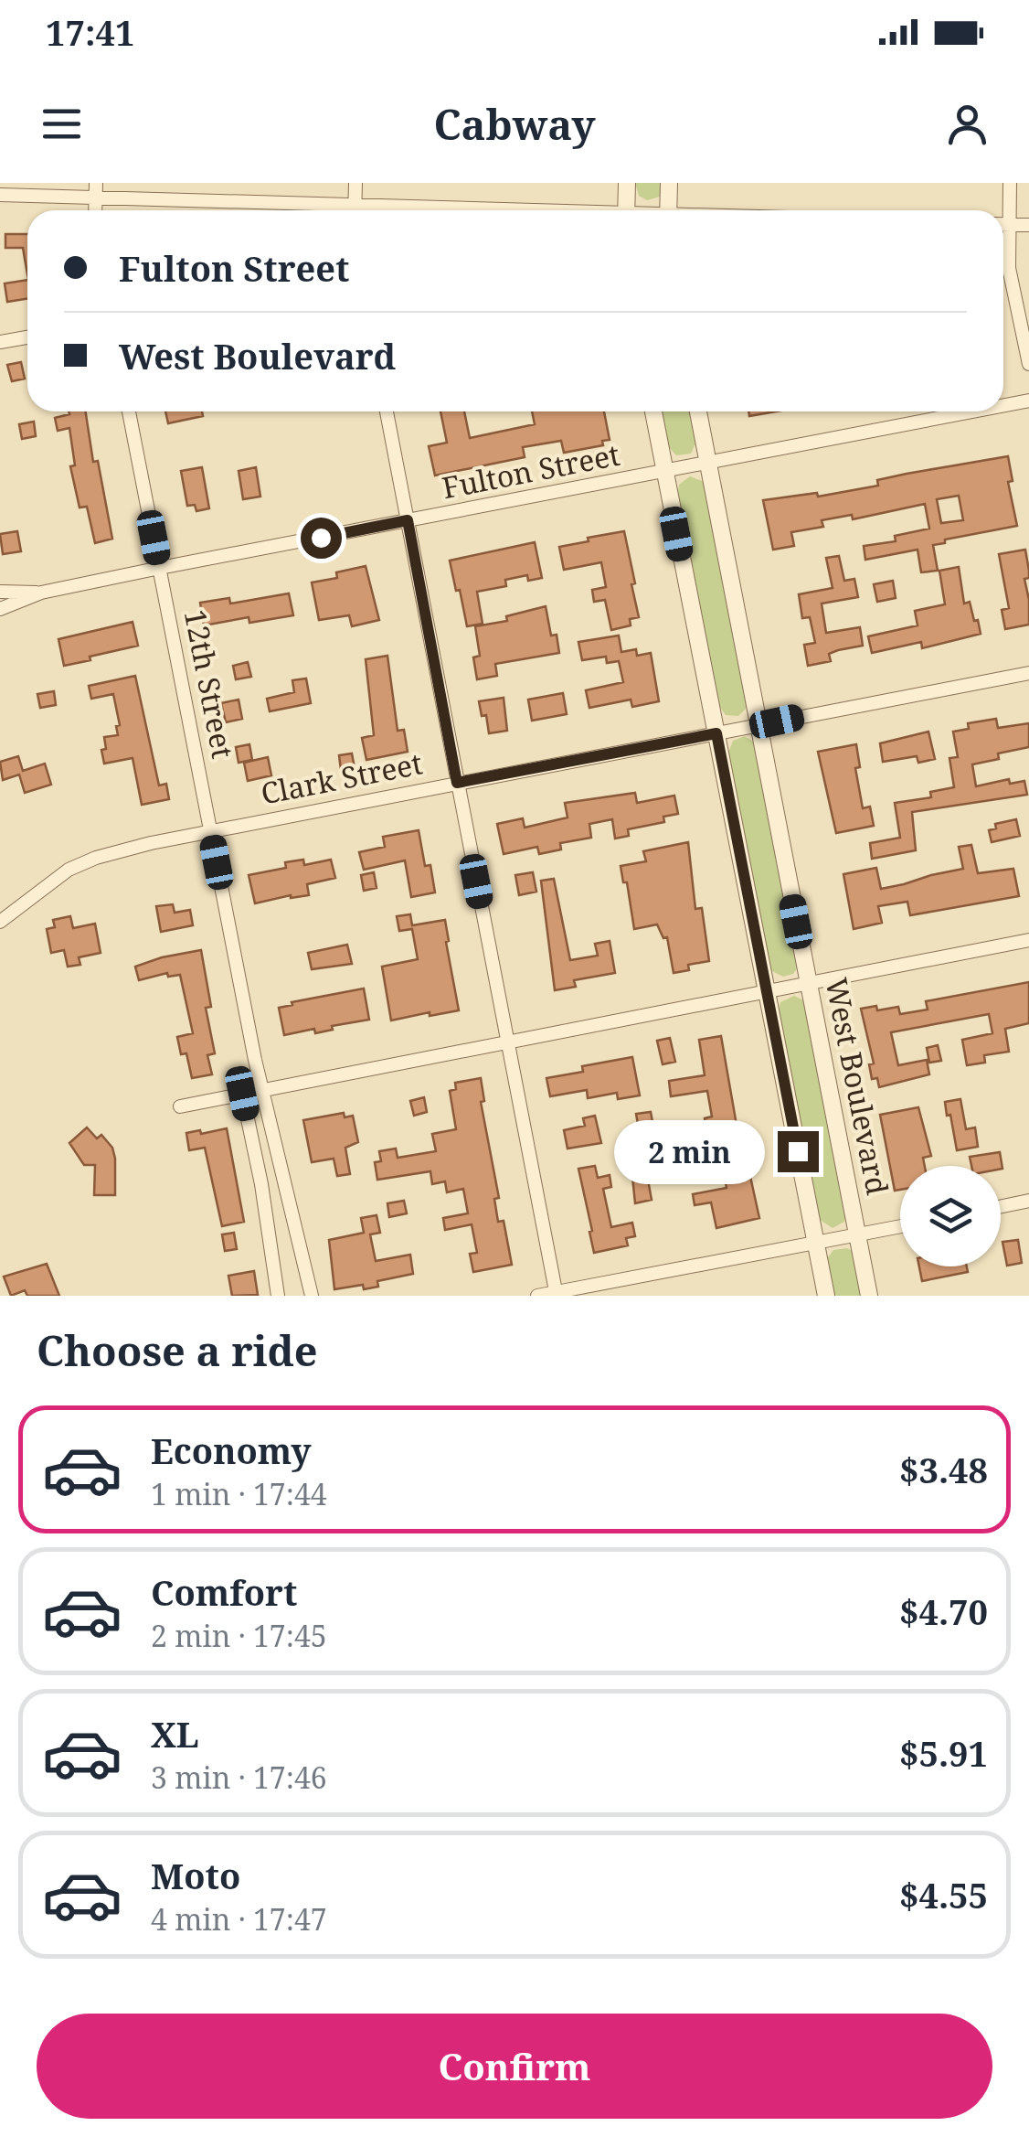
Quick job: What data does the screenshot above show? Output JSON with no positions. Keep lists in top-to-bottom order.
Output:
{
  "streets": {
    "street": [
      "Fulton Street",
      "12th Street",
      "Clark Street",
      "West Boulevard"
    ]
  },
  "crossings": [
    ["Fulton Street", "12th Street"],
    ["Fulton Street", "West Boulevard"],
    ["12th Street", "Clark Street"],
    ["Clark Street", "West Boulevard"]
  ],
  "page": {
    "status": "17:41",
    "header": "Cabway",
    "banner": ["Fulton Street", "West Boulevard"],
    "bubble": "2 min",
    "heading": "Choose a ride",
    "list": [
      {
        "name": "Economy",
        "note": "1 min · 17:44",
        "value": "$3.48"
      },
      {
        "name": "Comfort",
        "note": "2 min · 17:45",
        "value": "$4.70"
      },
      {
        "name": "XL",
        "note": "3 min · 17:46",
        "value": "$5.91"
      },
      {
        "name": "Moto",
        "note": "4 min · 17:47",
        "value": "$4.55"
      }
    ],
    "buttons": "Confirm"
  }
}
